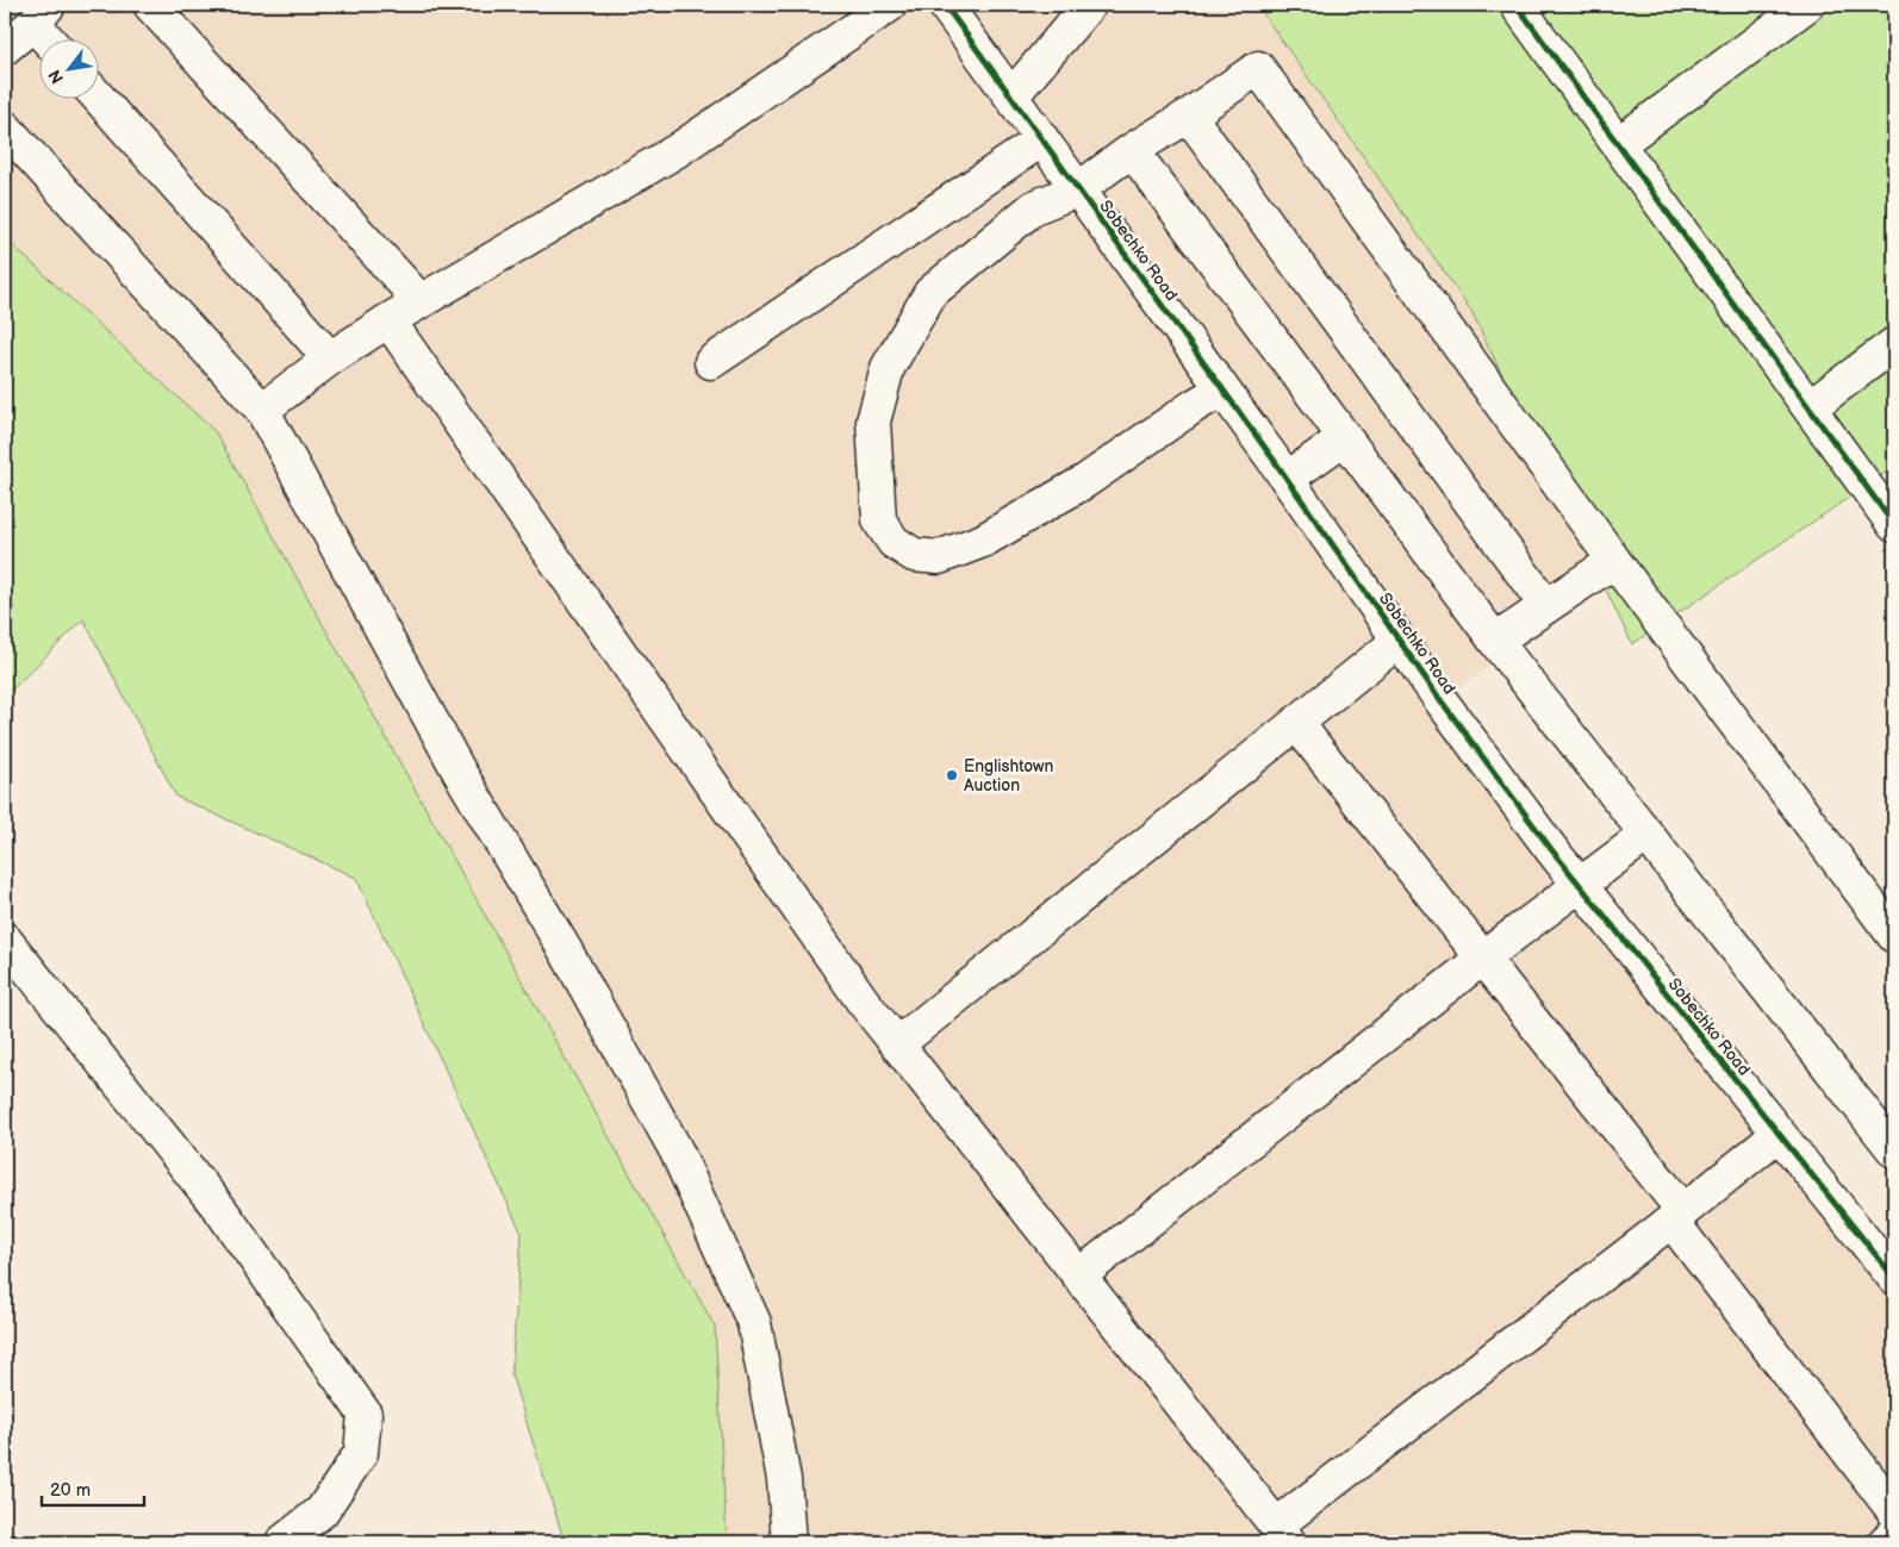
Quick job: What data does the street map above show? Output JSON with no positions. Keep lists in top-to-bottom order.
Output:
{
  "streets": {
    "street": ["Sobechko Road"]
  },
  "places": ["Englishtown Auction"],
  "scale_bar": "20 m",
  "north": "bottom left"
}
